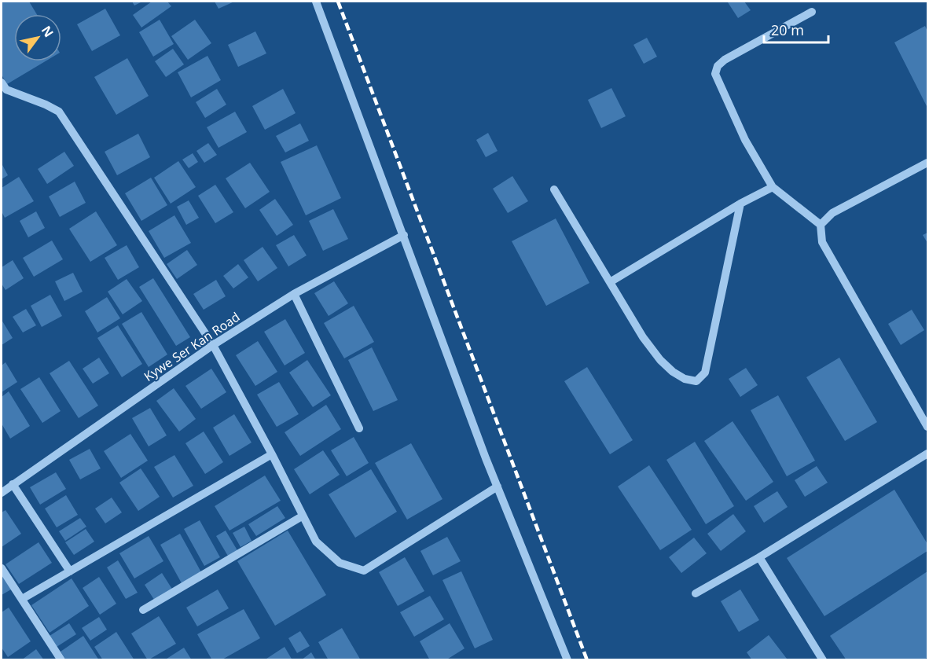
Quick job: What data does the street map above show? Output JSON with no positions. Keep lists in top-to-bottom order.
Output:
{
  "streets": {
    "street": ["Kywe Ser Kan Road"]
  },
  "scale_bar": "20 m",
  "north": "top right"
}
